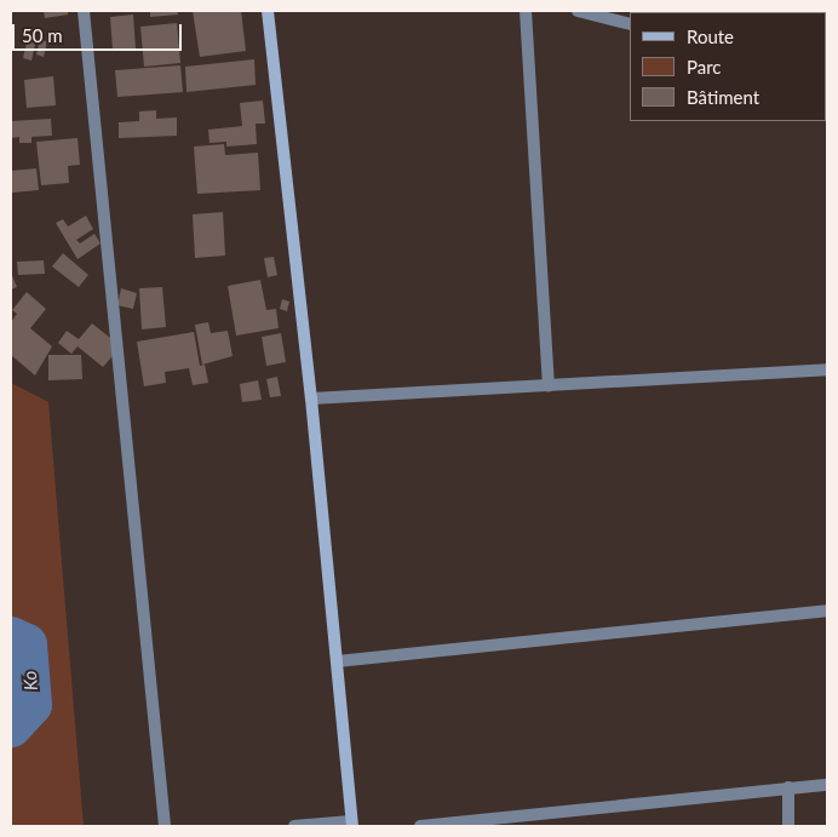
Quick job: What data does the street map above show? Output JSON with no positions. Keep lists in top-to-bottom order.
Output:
{
  "water": ["Ko"],
  "legend": ["Route", "Parc", "Bâtiment"],
  "scale_bar": "50 m"
}
